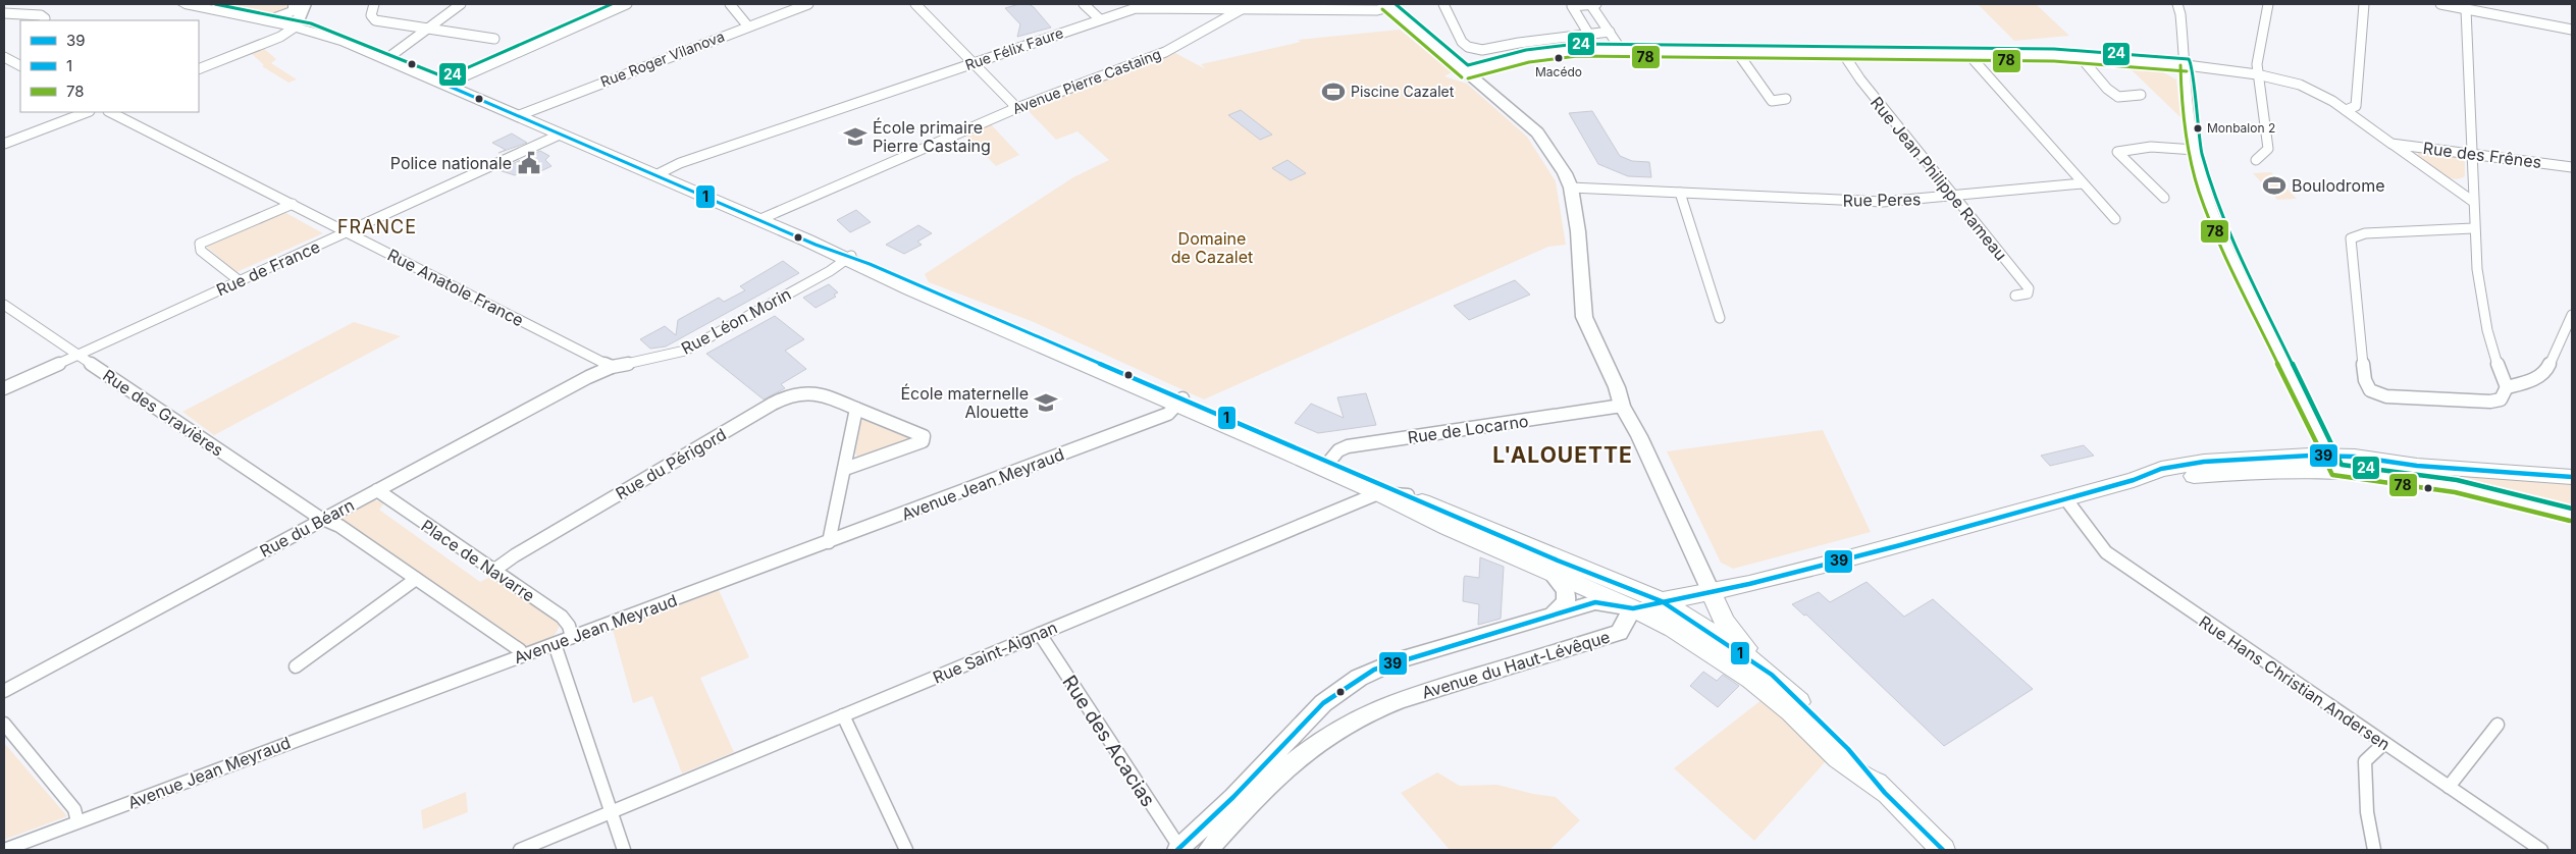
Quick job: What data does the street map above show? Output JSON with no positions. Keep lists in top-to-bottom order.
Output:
{
  "streets": {
    "main road": ["Avenue du Haut-Lévêque"],
    "street": [
      "Rue Félix Faure",
      "Rue Roger Vilanova",
      "Avenue Pierre Castaing",
      "Rue des Frênes",
      "Rue Jean Philippe Rameau",
      "Rue Peres",
      "Rue de France",
      "Rue Anatole France",
      "Rue Léon Morin",
      "Rue des Gravières",
      "Rue de Locarno",
      "Rue du Périgord",
      "Avenue Jean Meyraud",
      "Rue du Béarn",
      "Place de Navarre",
      "Rue Saint-Aignan",
      "Rue Hans Christian Andersen",
      "Rue des Acacias"
    ]
  },
  "crossings": [
    ["Rue Félix Faure", "Avenue Pierre Castaing"],
    ["Rue des Frênes", "Rue Jean Philippe Rameau"],
    ["Rue Jean Philippe Rameau", "Rue Peres"],
    ["Rue de France", "Rue Anatole France"],
    ["Rue de France", "Rue des Gravières"],
    ["Rue Anatole France", "Rue Léon Morin"],
    ["Rue Anatole France", "Rue du Béarn"],
    ["Rue Léon Morin", "Rue du Béarn"],
    ["Rue des Gravières", "Rue du Béarn"],
    ["Rue du Périgord", "Place de Navarre"],
    ["Avenue Jean Meyraud", "Place de Navarre"],
    ["Rue du Béarn", "Place de Navarre"],
    ["Rue Saint-Aignan", "Rue des Acacias"],
    ["Avenue du Haut-Lévêque", "Rue des Acacias"]
  ],
  "districts": ["FRANCE", "L'ALOUETTE"],
  "parks": ["Domaine de Cazalet"],
  "places": {
    "other": ["Macédo", "Monbalon 2"],
    "sports": ["Piscine Cazalet", "Boulodrome"],
    "school or university": ["École primaire Pierre Castaing", "École maternelle Alouette"],
    "public building": ["Police nationale"]
  },
  "lines": [
    "transit line 24",
    "transit line 78",
    "transit line 1",
    "transit line 39"
  ],
  "legend": ["39", "1", "78"]
}
